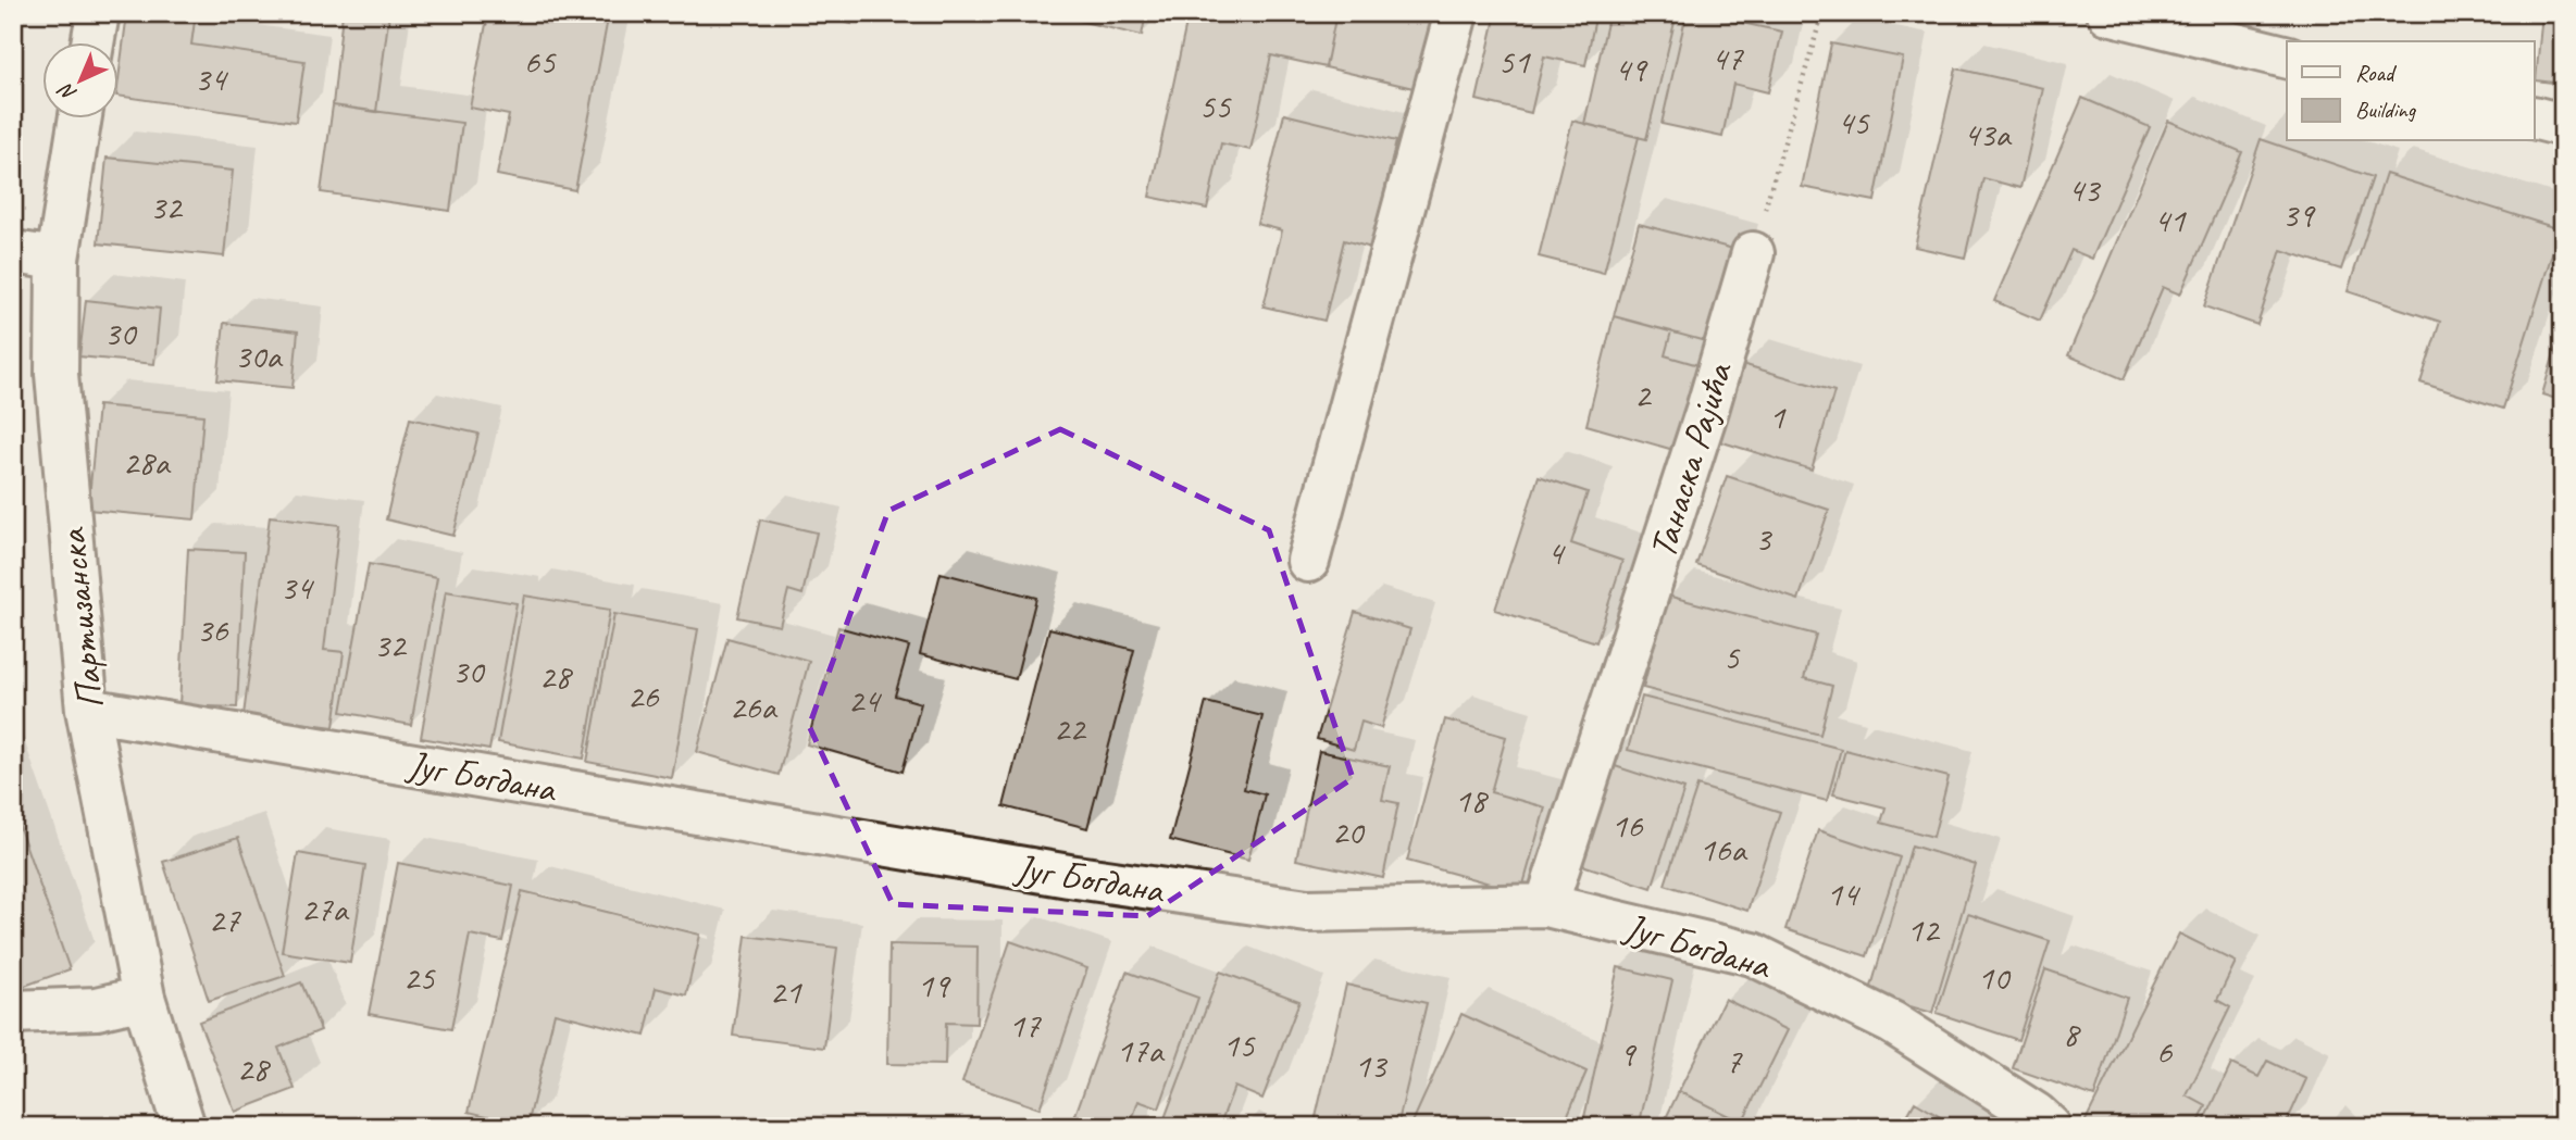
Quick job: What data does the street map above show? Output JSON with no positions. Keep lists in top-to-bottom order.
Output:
{
  "streets": {
    "street": ["Танаска Рајића", "Партизанска", "Југ Богдана"]
  },
  "crossings": [
    ["Танаска Рајића", "Југ Богдана"],
    ["Партизанска", "Југ Богдана"]
  ],
  "house_numbers": [
    "47",
    "65",
    "51",
    "49",
    "34",
    "55",
    "45",
    "43a",
    "43",
    "32",
    "39",
    "41",
    "30",
    "30a",
    "2",
    "1",
    "28a",
    "3",
    "4",
    "34",
    "36",
    "32",
    "5",
    "30",
    "28",
    "26",
    "24",
    "26a",
    "22",
    "18",
    "16",
    "20",
    "16a",
    "14",
    "27a",
    "27",
    "12",
    "25",
    "10",
    "19",
    "21",
    "17",
    "8",
    "15",
    "17a",
    "6",
    "9",
    "7",
    "13",
    "28"
  ],
  "legend": ["Road", "Building"],
  "north": "bottom left"
}
